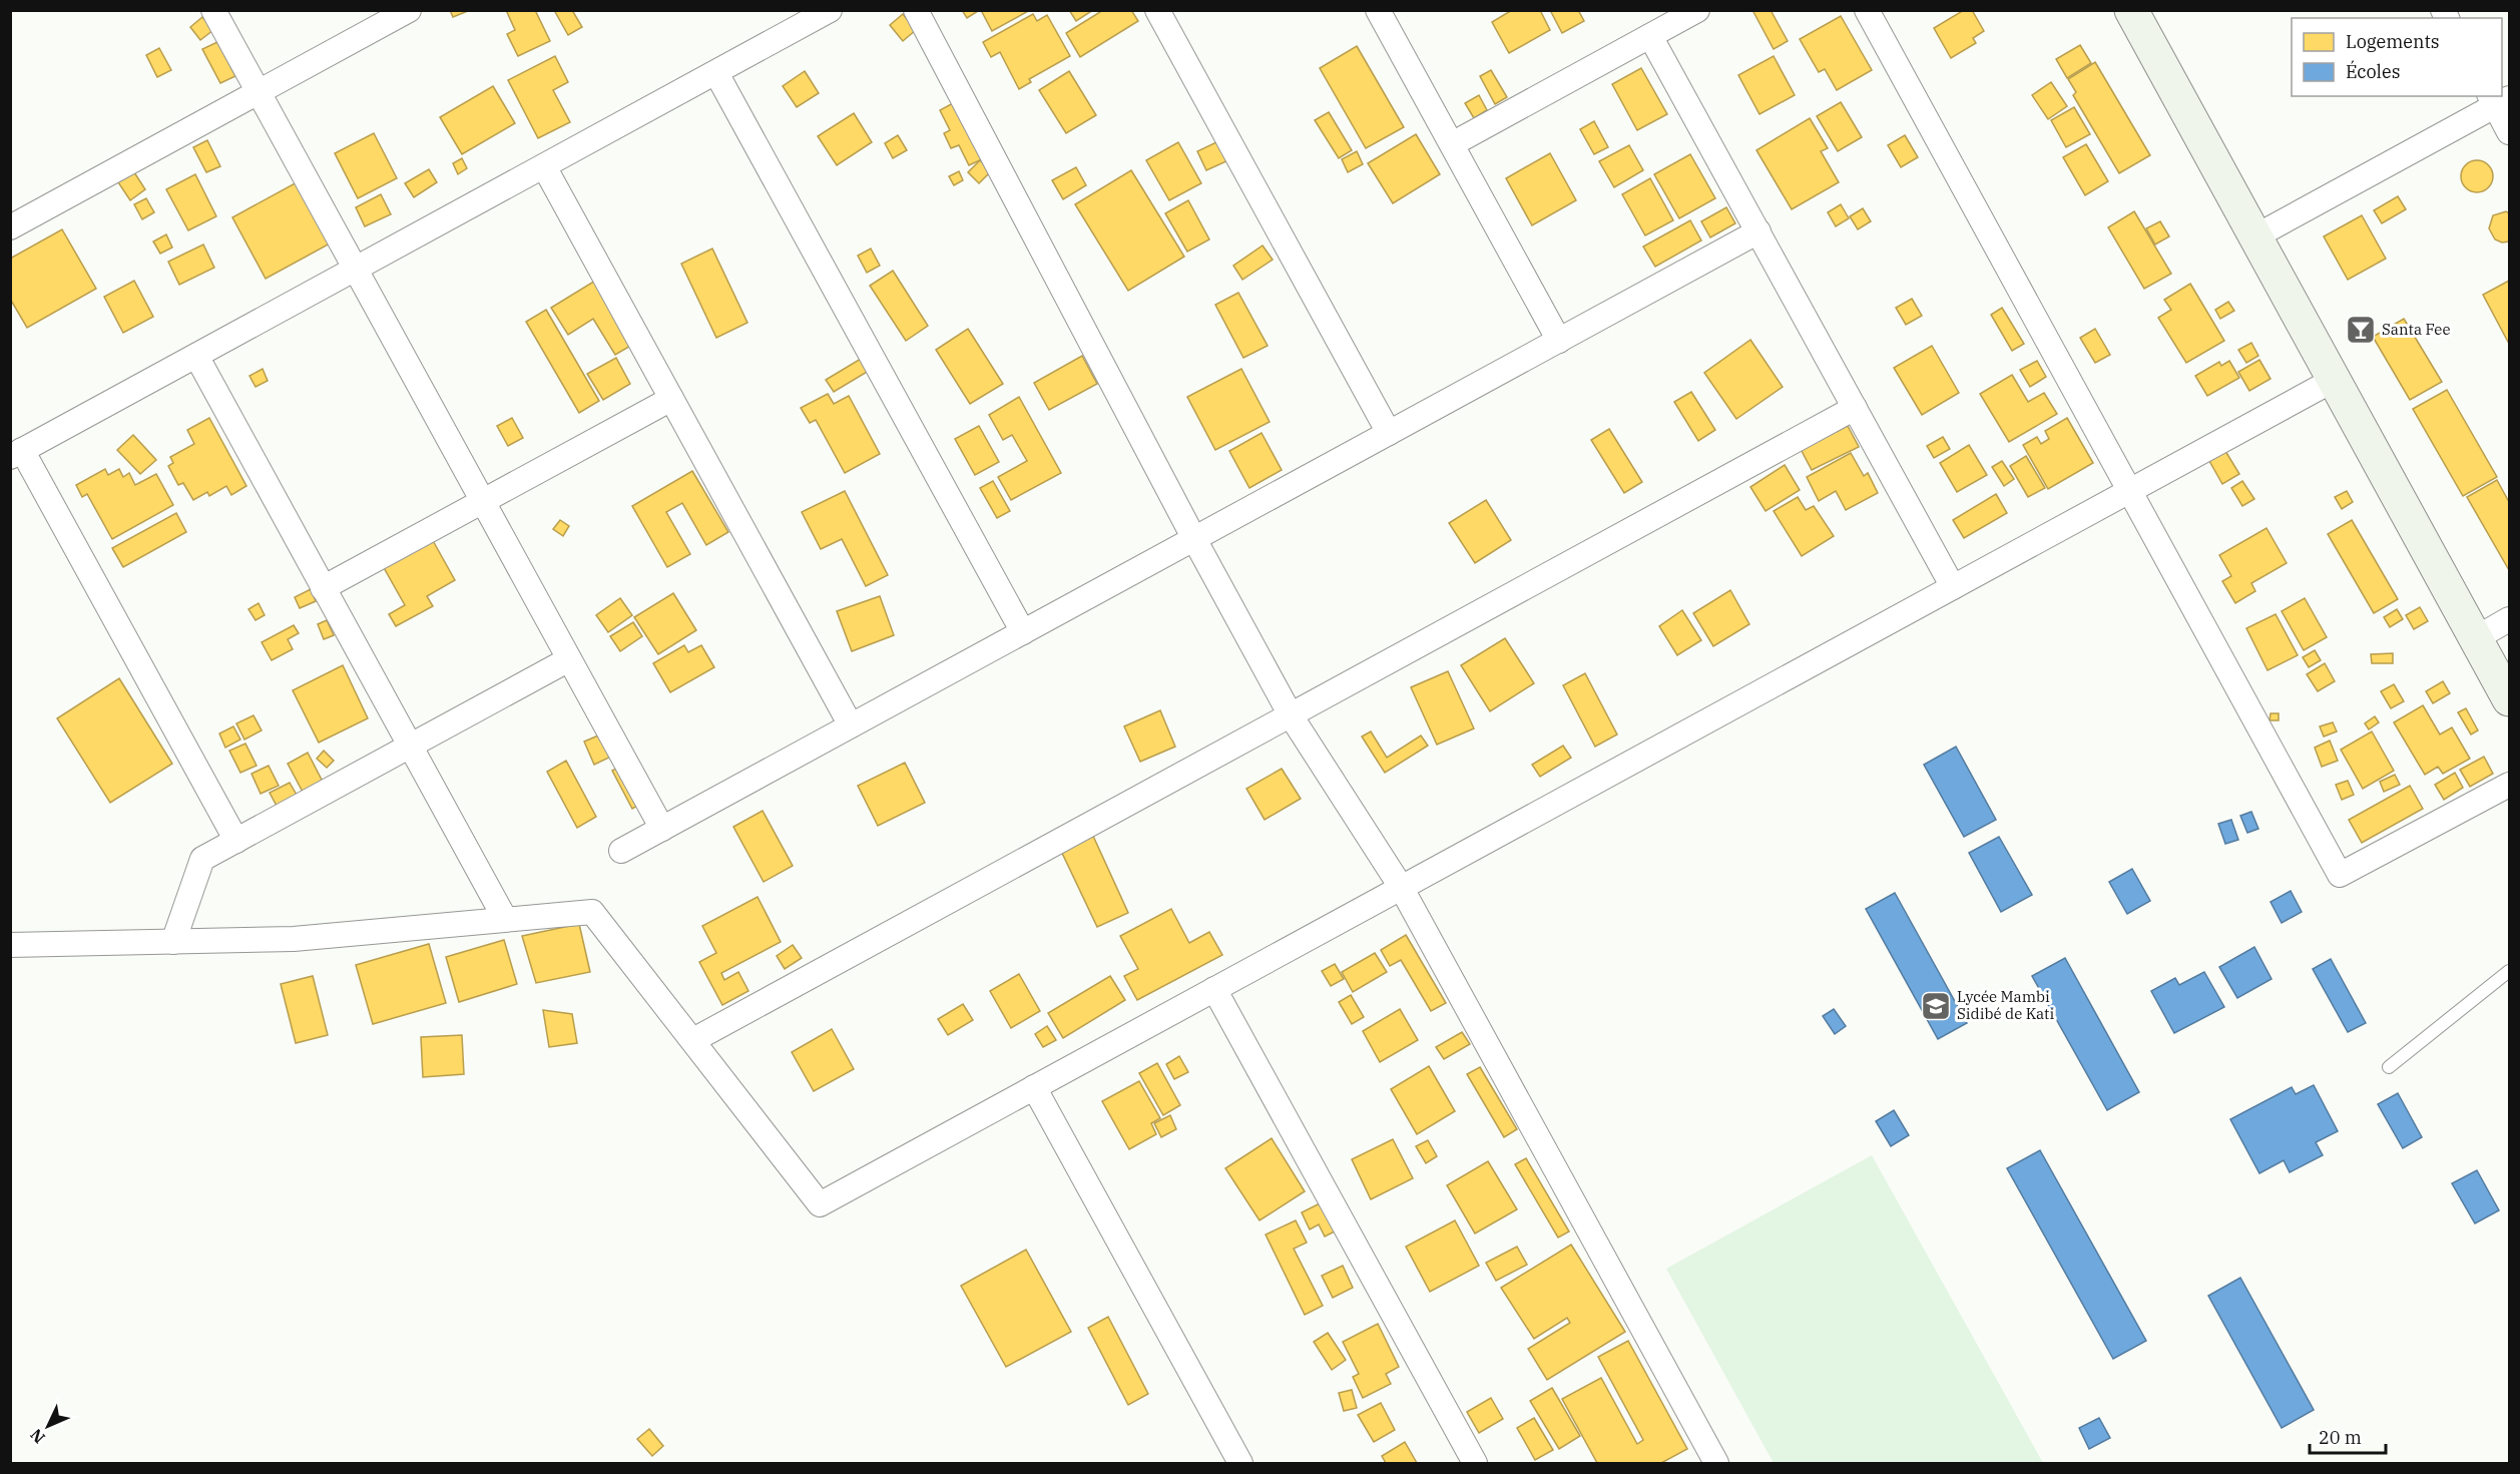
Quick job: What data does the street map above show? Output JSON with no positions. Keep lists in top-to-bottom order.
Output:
{
  "places": {
    "bar": ["Santa Fee"],
    "school or university": ["Lycée Mambi Sidibé de Kati"]
  },
  "legend": ["Logements", "Écoles"],
  "scale_bar": "20 m",
  "north": "bottom left"
}
